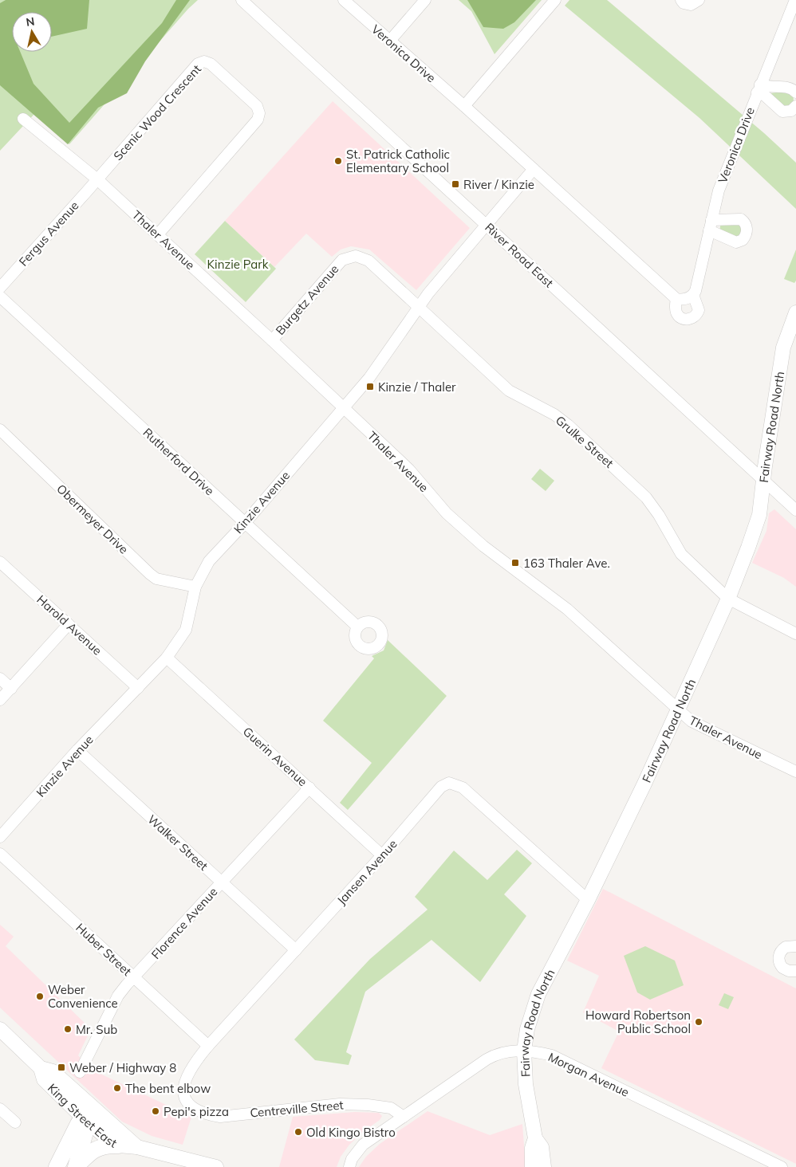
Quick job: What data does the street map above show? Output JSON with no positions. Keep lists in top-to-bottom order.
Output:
{
  "streets": {
    "main road": ["Fairway Road North", "King Street East"],
    "street": [
      "Veronica Drive",
      "Scenic Wood Crescent",
      "Fergus Avenue",
      "Thaler Avenue",
      "River Road East",
      "Burgetz Avenue",
      "Grulke Street",
      "Rutherford Drive",
      "Kinzie Avenue",
      "Obermeyer Drive",
      "Harold Avenue",
      "Guerin Avenue",
      "Walker Street",
      "Jansen Avenue",
      "Florence Avenue",
      "Huber Street",
      "Morgan Avenue",
      "Centreville Street"
    ]
  },
  "crossings": [
    ["Veronica Drive", "Kinzie Avenue"],
    ["Scenic Wood Crescent", "Fergus Avenue"],
    ["Scenic Wood Crescent", "Thaler Avenue"],
    ["Fergus Avenue", "Thaler Avenue"],
    ["Thaler Avenue", "Burgetz Avenue"],
    ["Thaler Avenue", "Fairway Road North"],
    ["Thaler Avenue", "Kinzie Avenue"],
    ["River Road East", "Fairway Road North"],
    ["River Road East", "Kinzie Avenue"],
    ["Burgetz Avenue", "Grulke Street"],
    ["Burgetz Avenue", "Kinzie Avenue"],
    ["Fairway Road North", "Grulke Street"],
    ["Fairway Road North", "Jansen Avenue"],
    ["Fairway Road North", "Morgan Avenue"],
    ["Grulke Street", "Kinzie Avenue"],
    ["Rutherford Drive", "Kinzie Avenue"],
    ["Kinzie Avenue", "Obermeyer Drive"],
    ["Kinzie Avenue", "Harold Avenue"],
    ["Kinzie Avenue", "Guerin Avenue"],
    ["Kinzie Avenue", "Walker Street"],
    ["Guerin Avenue", "Jansen Avenue"],
    ["Guerin Avenue", "Florence Avenue"],
    ["Walker Street", "Jansen Avenue"],
    ["Walker Street", "Florence Avenue"],
    ["Jansen Avenue", "Huber Street"],
    ["Jansen Avenue", "Centreville Street"],
    ["Florence Avenue", "Huber Street"],
    ["Morgan Avenue", "Centreville Street"]
  ],
  "parks": ["Kinzie Park"],
  "places": {
    "other": [
      "St. Patrick Catholic Elementary School",
      "Weber Convenience",
      "Howard Robertson Public School",
      "Mr. Sub",
      "The bent elbow",
      "Pepi's pizza",
      "Old Kingo Bistro"
    ],
    "transit": [
      "River / Kinzie",
      "Kinzie / Thaler",
      "163 Thaler Ave.",
      "Weber / Highway 8"
    ]
  },
  "north": "top"
}
